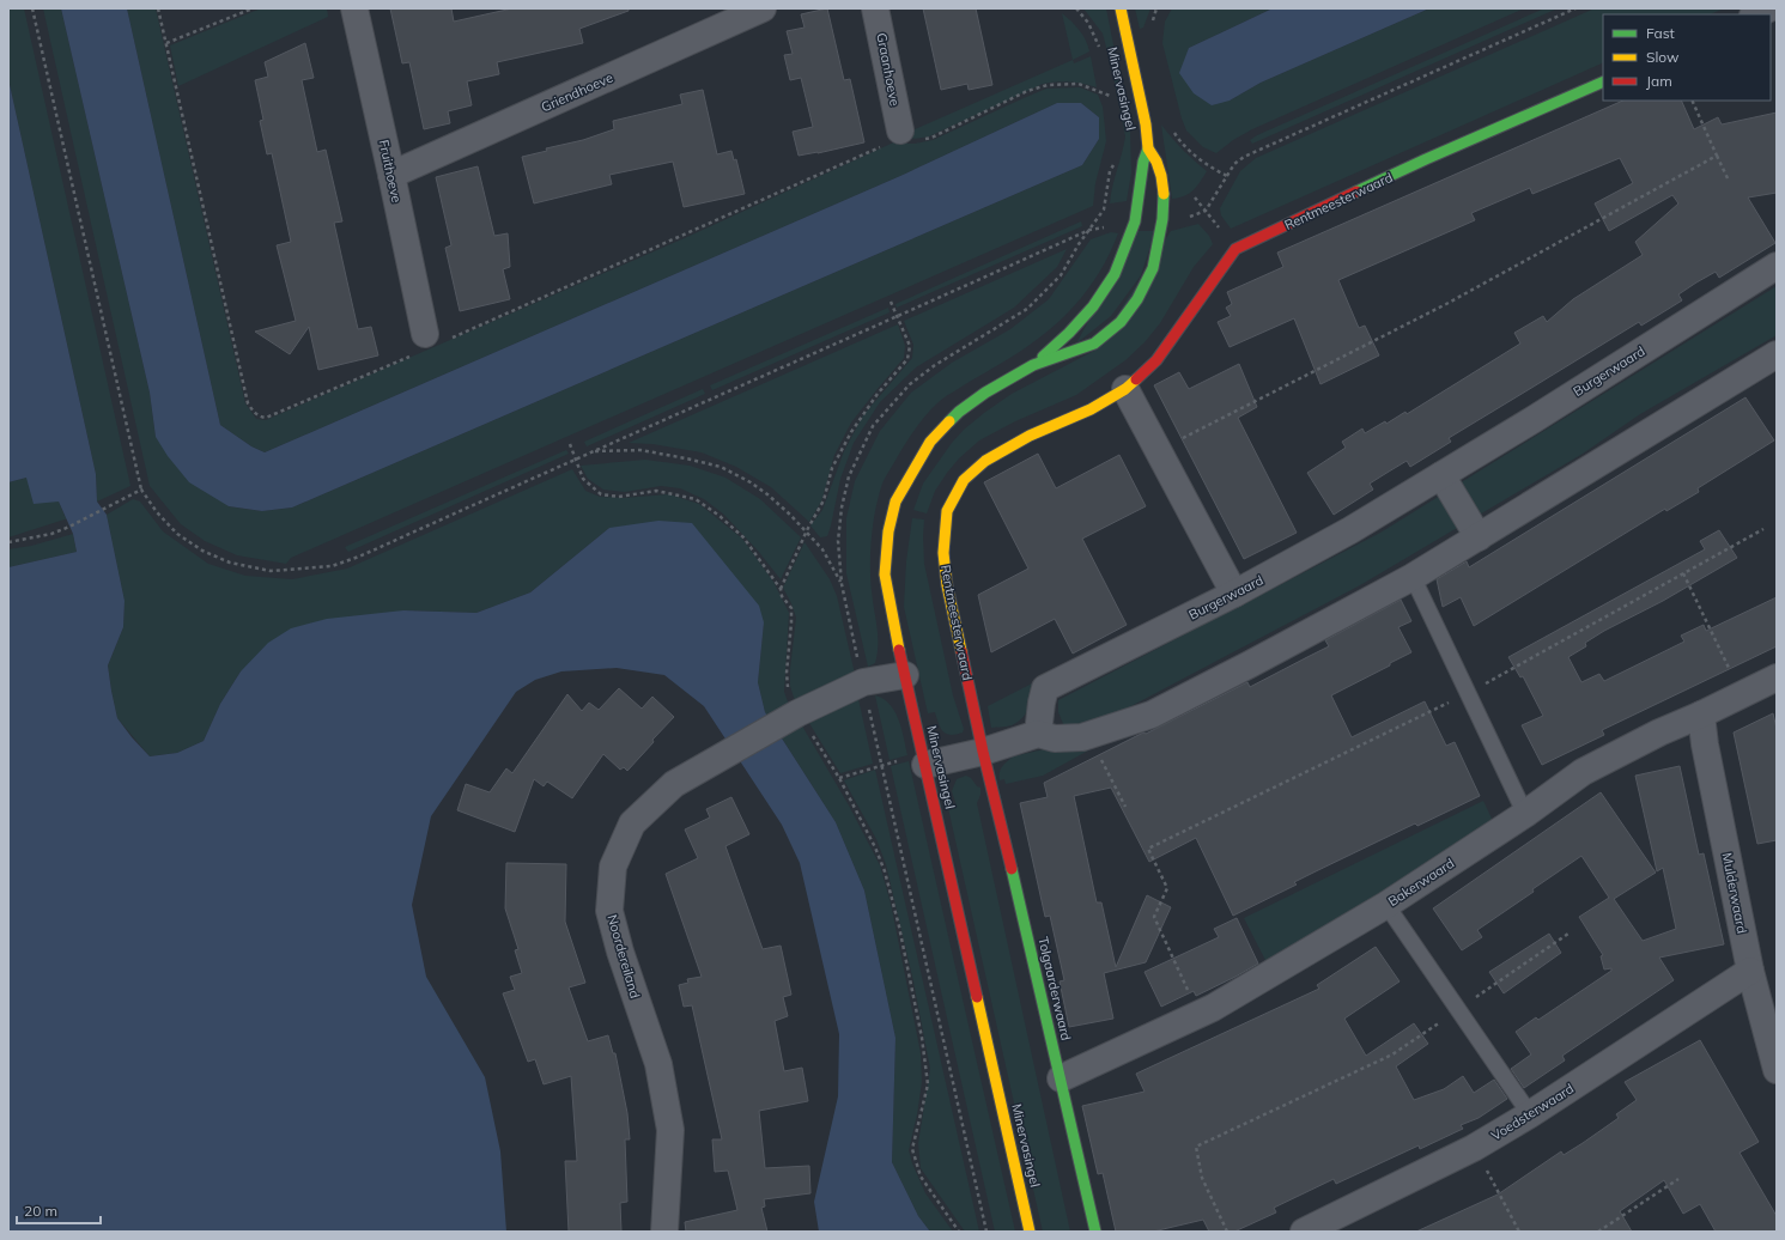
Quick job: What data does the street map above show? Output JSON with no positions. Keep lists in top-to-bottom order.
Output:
{
  "streets": {
    "street": [
      "Graanhoeve",
      "Minervasingel",
      "Griendhoeve",
      "Fruithoeve",
      "Rentmeesterwaard",
      "Burgerwaard",
      "Bakerwaard",
      "Mulderwaard",
      "Noordereiland",
      "Tolgaarderwaard",
      "Voedsterwaard"
    ]
  },
  "crossings": [
    ["Minervasingel", "Noordereiland"],
    ["Griendhoeve", "Fruithoeve"],
    ["Rentmeesterwaard", "Tolgaarderwaard"],
    ["Bakerwaard", "Mulderwaard"],
    ["Bakerwaard", "Tolgaarderwaard"],
    ["Mulderwaard", "Voedsterwaard"]
  ],
  "legend": ["Fast", "Slow", "Jam"],
  "scale_bar": "20 m"
}
